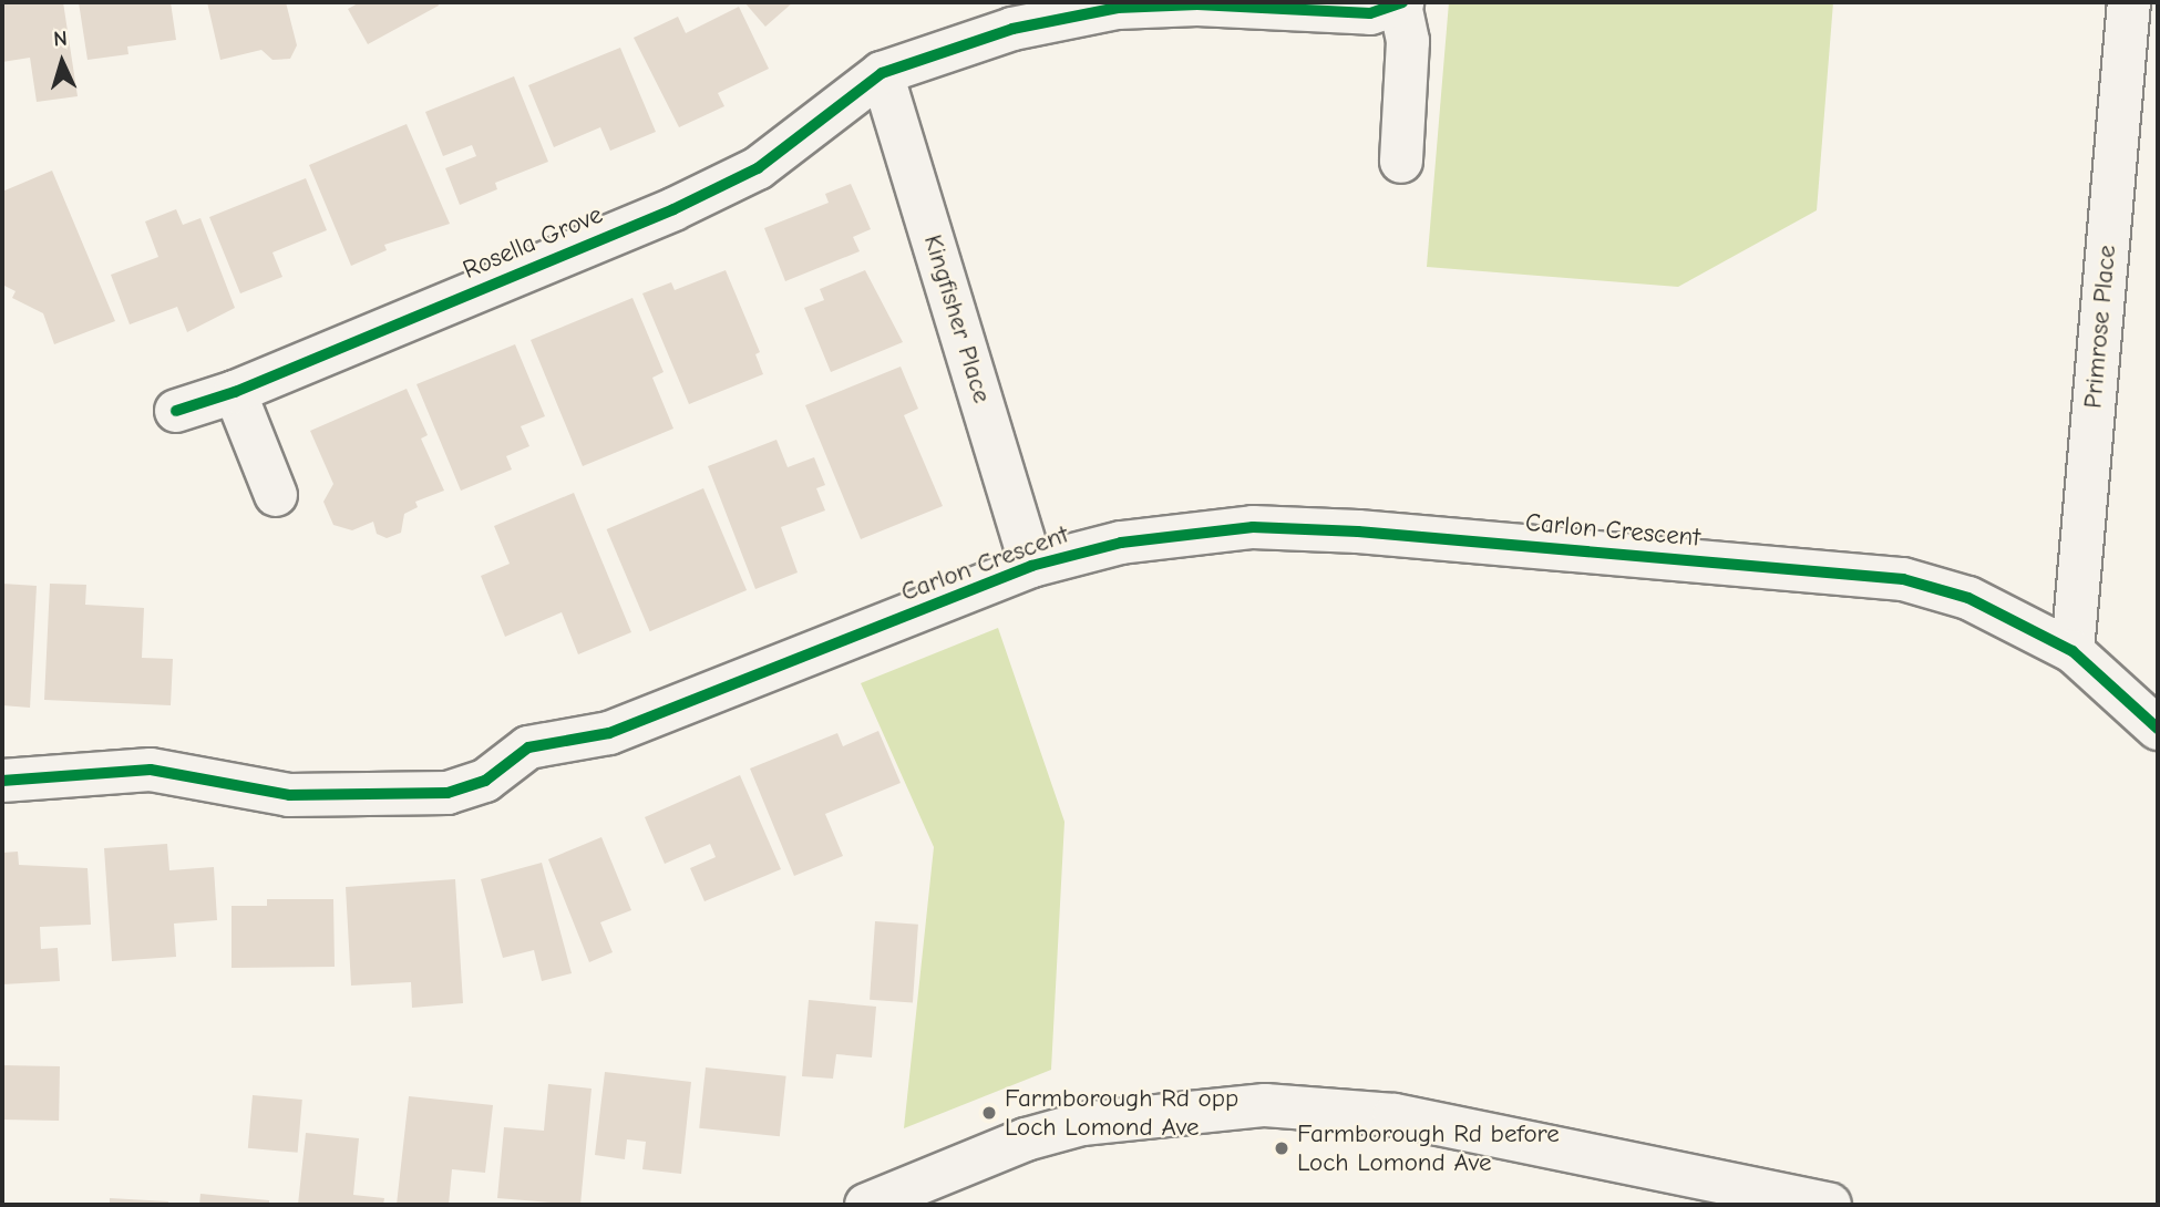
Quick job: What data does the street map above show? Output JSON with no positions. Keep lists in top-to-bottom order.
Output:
{
  "streets": {
    "street": [
      "Rosella Grove",
      "Kingfisher Place",
      "Primrose Place",
      "Carlon Crescent"
    ]
  },
  "crossings": [
    ["Rosella Grove", "Kingfisher Place"],
    ["Kingfisher Place", "Carlon Crescent"],
    ["Primrose Place", "Carlon Crescent"]
  ],
  "places": ["Farmborough Rd opp Loch Lomond Ave", "Farmborough Rd before Loch Lomond Ave"],
  "north": "top"
}
